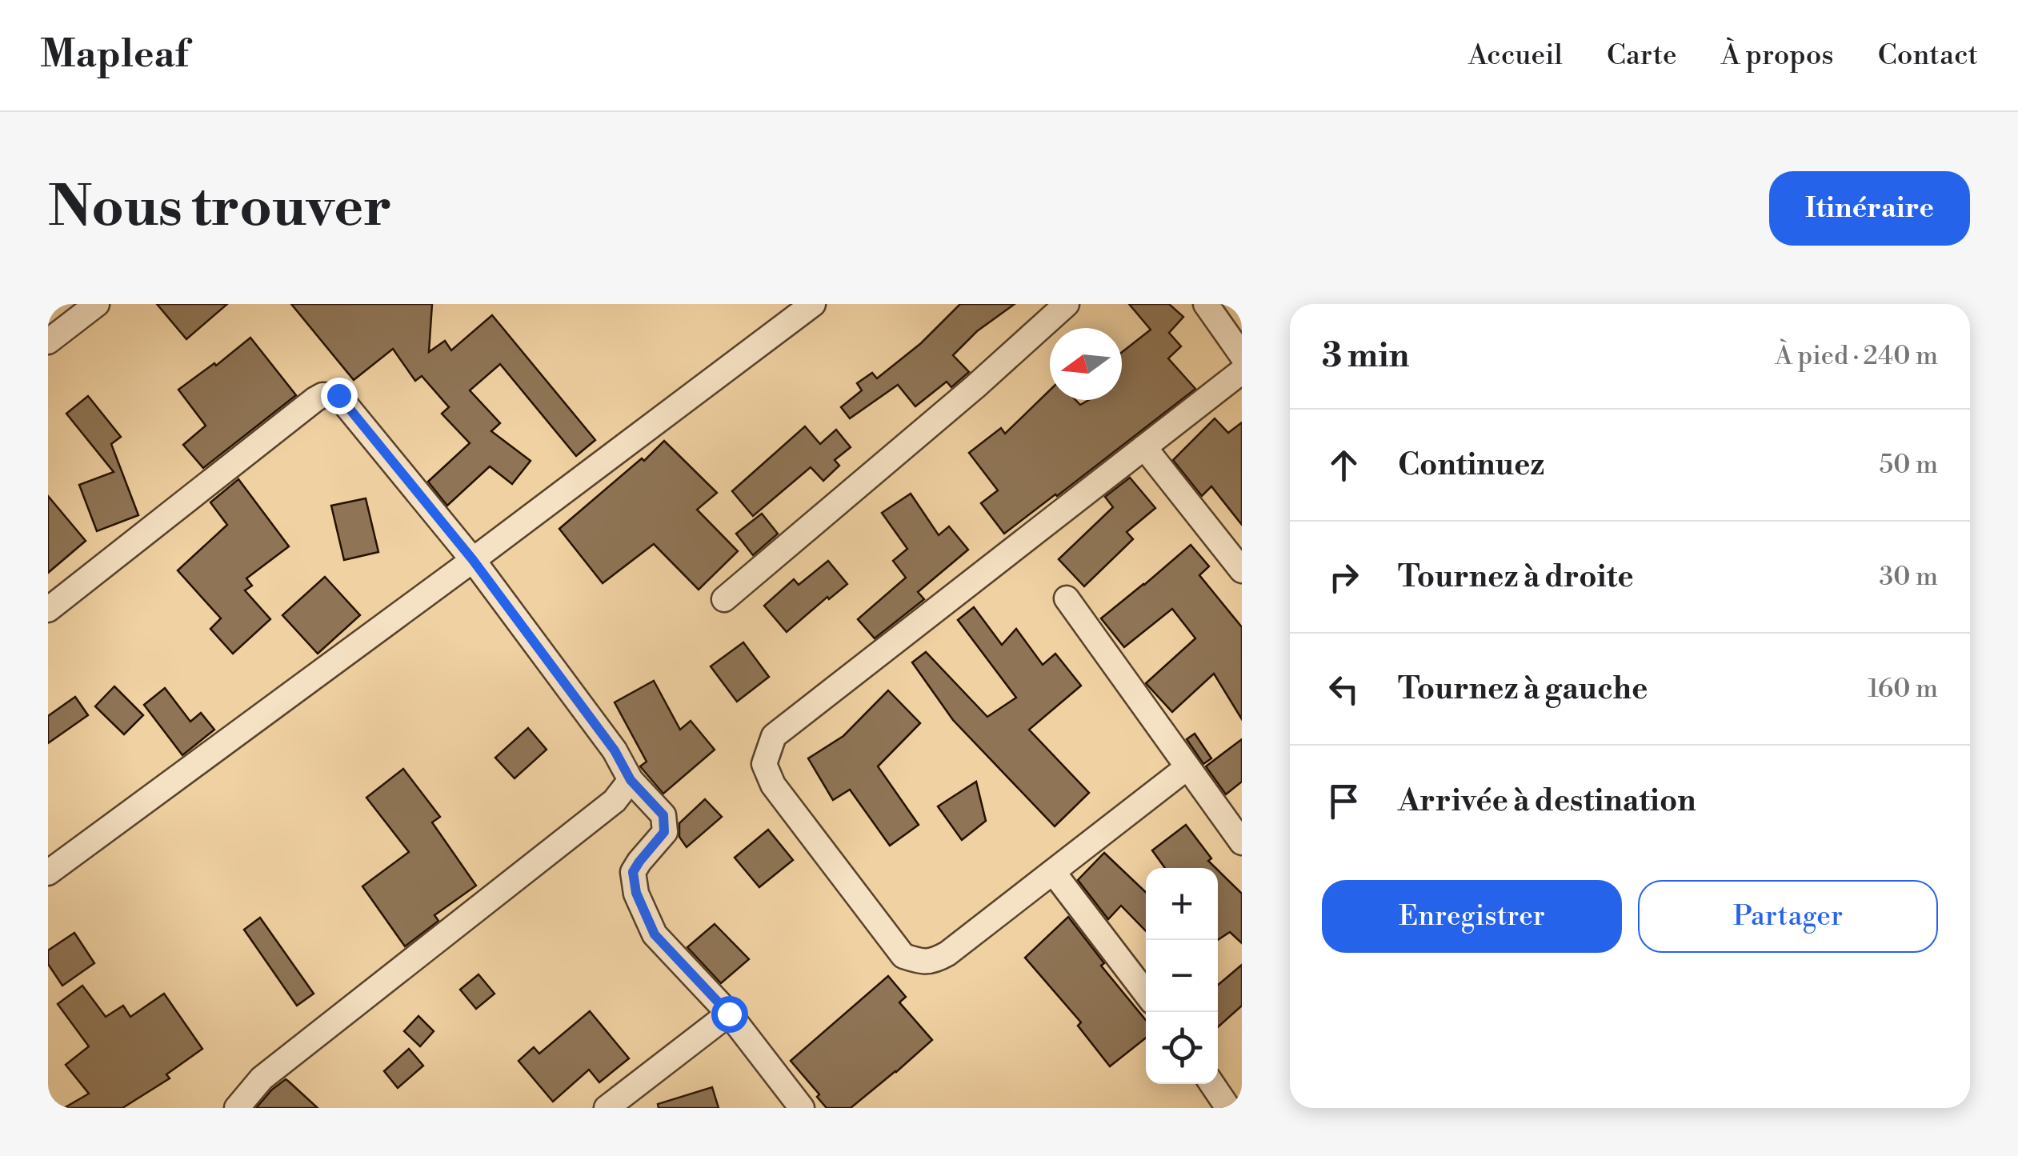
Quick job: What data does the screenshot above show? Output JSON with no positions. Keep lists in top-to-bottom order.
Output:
{
  "north": "left",
  "page": {
    "header": "Mapleaf",
    "nav": [
      "Accueil",
      "Carte",
      "À propos",
      "Contact"
    ],
    "buttons": [
      "Itinéraire",
      ["Enregistrer", "Partager"]
    ],
    "title": "Nous trouver",
    "heading": ["3 min", "À pied · 240 m"],
    "list": [
      ["Continuez", "50 m"],
      ["Tournez à droite", "30 m"],
      ["Tournez à gauche", "160 m"],
      "Arrivée à destination"
    ],
    "map_buttons": ["+", "−"]
  }
}
